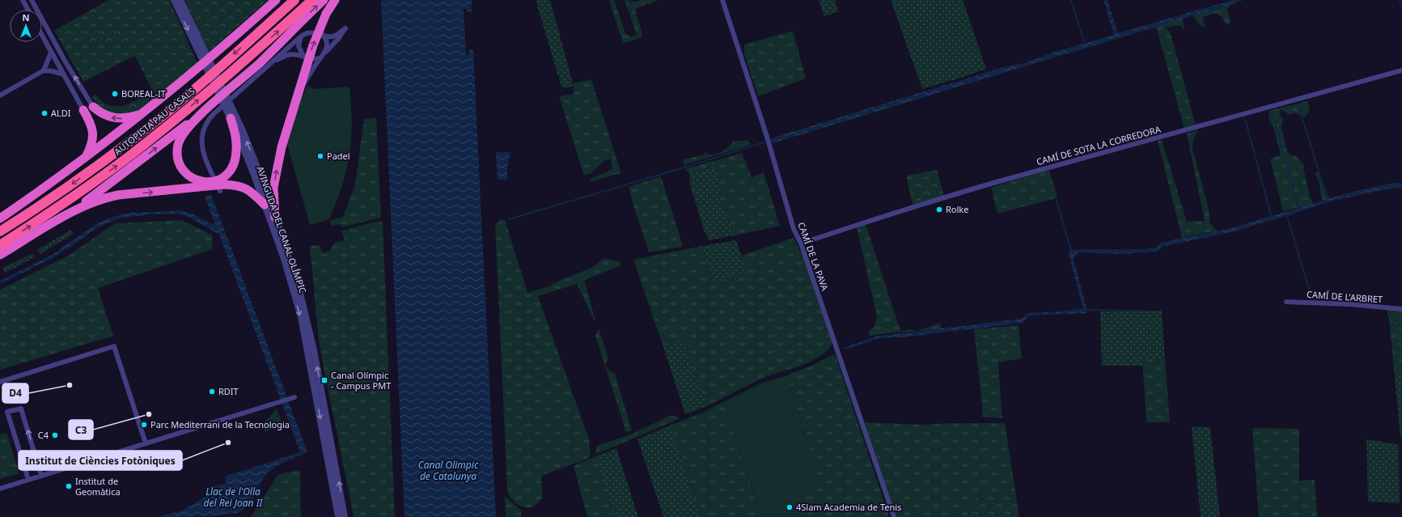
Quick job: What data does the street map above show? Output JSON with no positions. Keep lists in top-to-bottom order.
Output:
{
  "streets": {
    "highway": ["AUTOPISTA PAU CASALS"],
    "street": [
      "CAMÍ DE SOTA LA CORREDORA",
      "AVINGUDA DEL CANAL OLÍMPIC",
      "CAMÍ DE LA PAVA",
      "CAMÍ DE L'ARBRET"
    ]
  },
  "crossings": [
    ["CAMÍ DE SOTA LA CORREDORA", "CAMÍ DE LA PAVA"]
  ],
  "water": ["Canal Olimpic de Catalunya", "Llac de l'Olla del Rei Joan II"],
  "places": {
    "other": [
      "BOREAL-IT",
      "ALDI",
      "Padel",
      "Rolke",
      "D4",
      "RDIT",
      "C3",
      "Parc Mediterrani de la Tecnologia",
      "C4",
      "Institut de Ciències Fotòniques",
      "Institut de Geomàtica",
      "4Slam Academia de Tenis"
    ],
    "transit": ["Canal Olímpic - Campus PMT"]
  },
  "north": "top"
}
